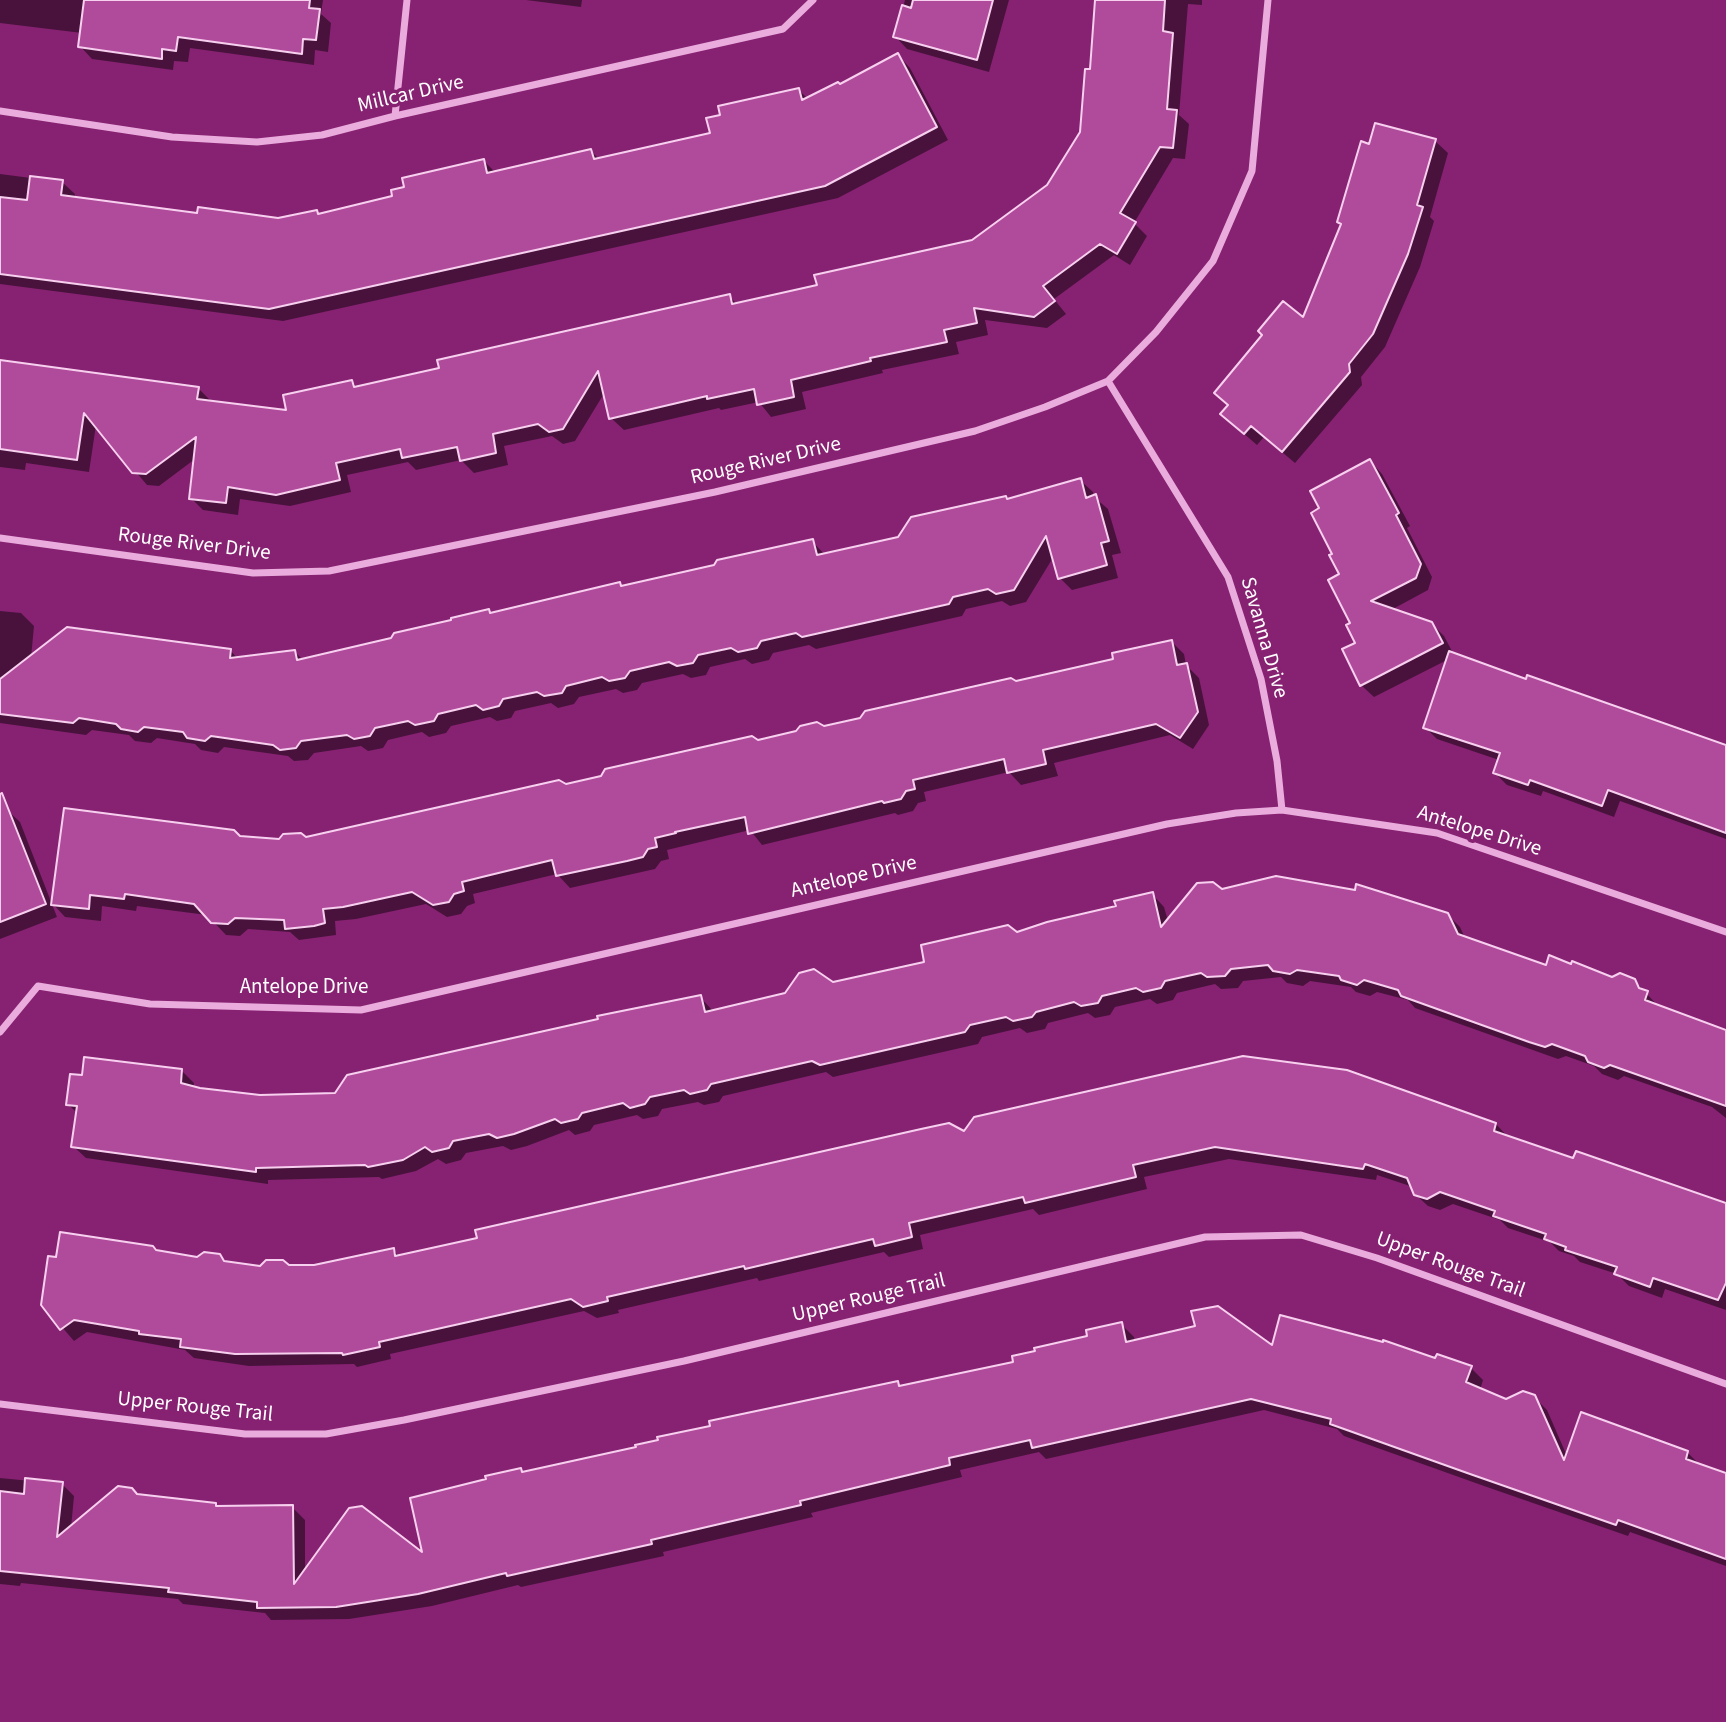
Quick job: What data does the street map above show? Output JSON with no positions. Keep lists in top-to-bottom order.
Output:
{
  "streets": {
    "street": [
      "Millcar Drive",
      "Rouge River Drive",
      "Savanna Drive",
      "Antelope Drive",
      "Upper Rouge Trail"
    ]
  },
  "crossings": [
    ["Rouge River Drive", "Savanna Drive"],
    ["Savanna Drive", "Antelope Drive"]
  ]
}
